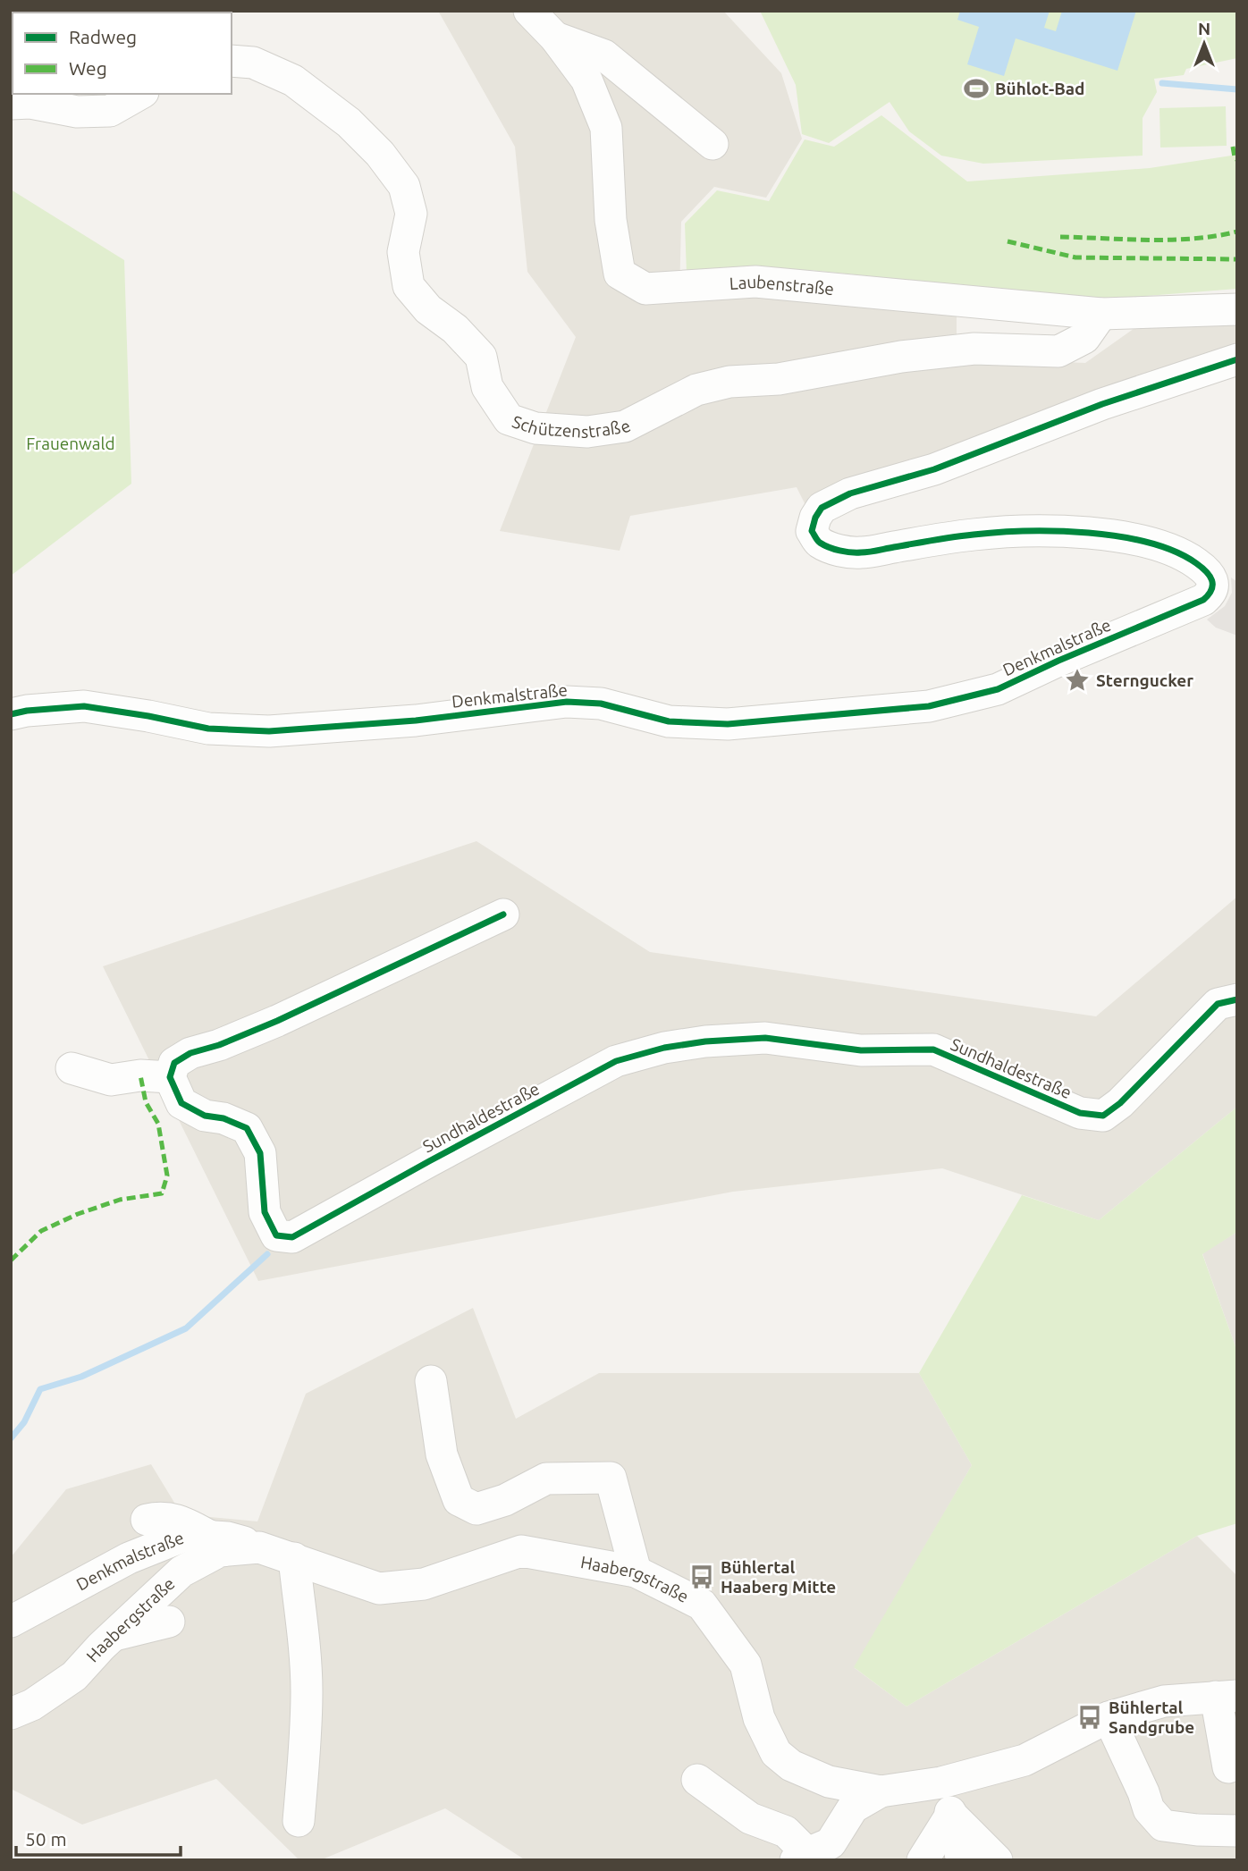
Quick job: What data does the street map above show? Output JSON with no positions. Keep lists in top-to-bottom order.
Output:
{
  "streets": {
    "street": [
      "Laubenstraße",
      "Schützenstraße",
      "Denkmalstraße",
      "Sundhaldestraße",
      "Haabergstraße"
    ]
  },
  "crossings": [
    ["Laubenstraße", "Schützenstraße"],
    ["Denkmalstraße", "Haabergstraße"]
  ],
  "parks": ["Frauenwald"],
  "places": {
    "sports": ["Bühlot-Bad"],
    "place": ["Sterngucker"],
    "bus stop": ["Bühlertal Haaberg Mitte", "Bühlertal Sandgrube"]
  },
  "legend": ["Radweg", "Weg"],
  "scale_bar": "50 m",
  "north": "top"
}
